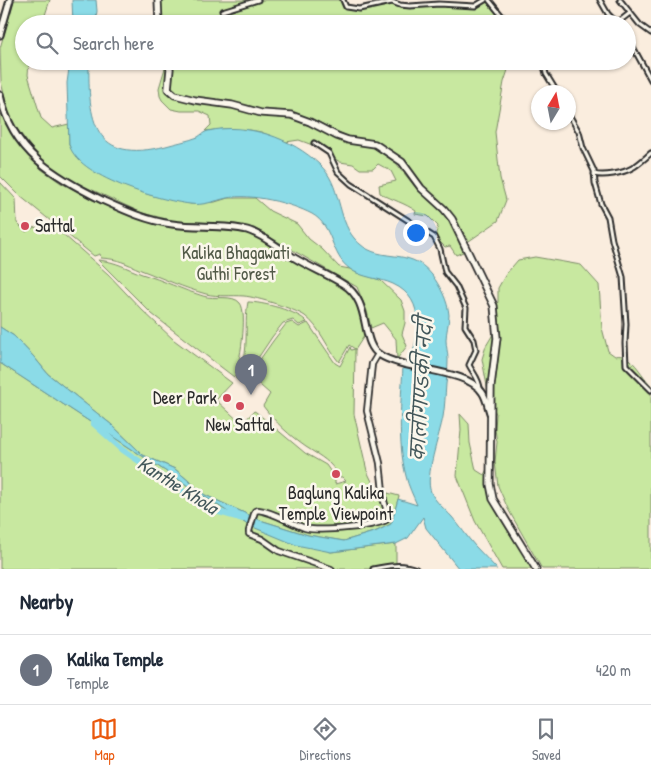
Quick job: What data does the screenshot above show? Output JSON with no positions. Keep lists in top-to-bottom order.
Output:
{
  "water": ["कालीगण्डकी नदी", "Kanthe Khola"],
  "parks": ["Kalika Bhagawati Guthi Forest"],
  "places": [
    "Sattal",
    "Deer Park",
    "New Sattal",
    "Baglung Kalika Temple Viewpoint"
  ],
  "north": "top",
  "page": {
    "search": "Search here",
    "pins": "1",
    "heading": "Nearby",
    "list": [
      {
        "mark": "1",
        "name": "Kalika Temple",
        "note": "Temple",
        "value": "420 m"
      }
    ],
    "nav": ["Map", "Directions", "Saved"]
  }
}
